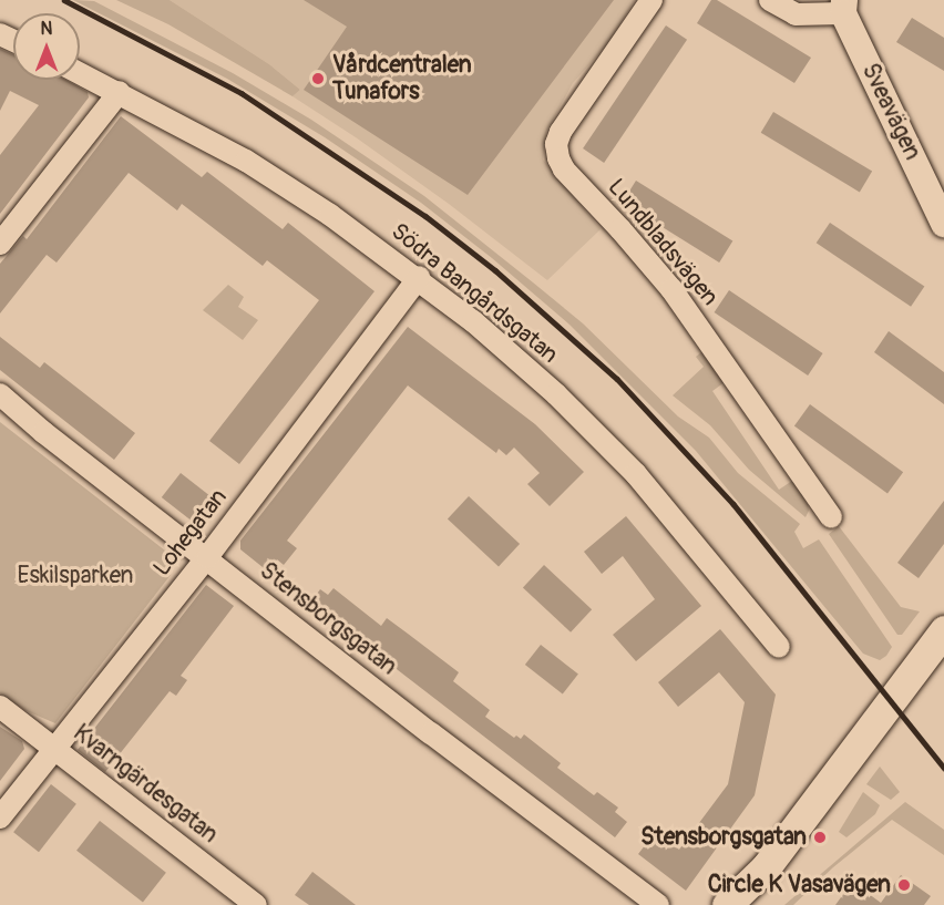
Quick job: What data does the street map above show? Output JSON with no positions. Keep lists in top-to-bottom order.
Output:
{
  "streets": {
    "street": [
      "Sveavägen",
      "Lundbladsvägen",
      "Södra Bangårdsgatan",
      "Lohegatan",
      "Stensborgsgatan",
      "Kvarngärdesgatan"
    ]
  },
  "crossings": [
    ["Södra Bangårdsgatan", "Lohegatan"],
    ["Lohegatan", "Stensborgsgatan"],
    ["Lohegatan", "Kvarngärdesgatan"]
  ],
  "parks": ["Eskilsparken"],
  "places": ["Vårdcentralen Tunafors", "Stensborgsgatan", "Circle K Vasavägen"],
  "north": "top"
}
